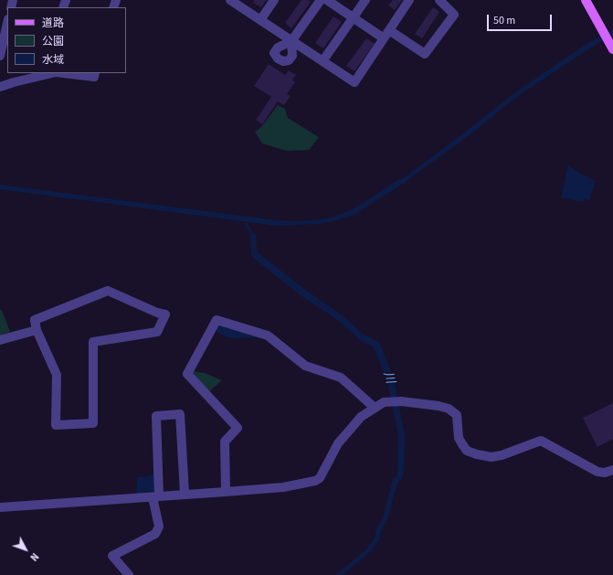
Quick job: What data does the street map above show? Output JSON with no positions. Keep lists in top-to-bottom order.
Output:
{
  "water": ["川"],
  "legend": ["道路", "公園", "水域"],
  "scale_bar": "50 m",
  "north": "bottom right"
}
